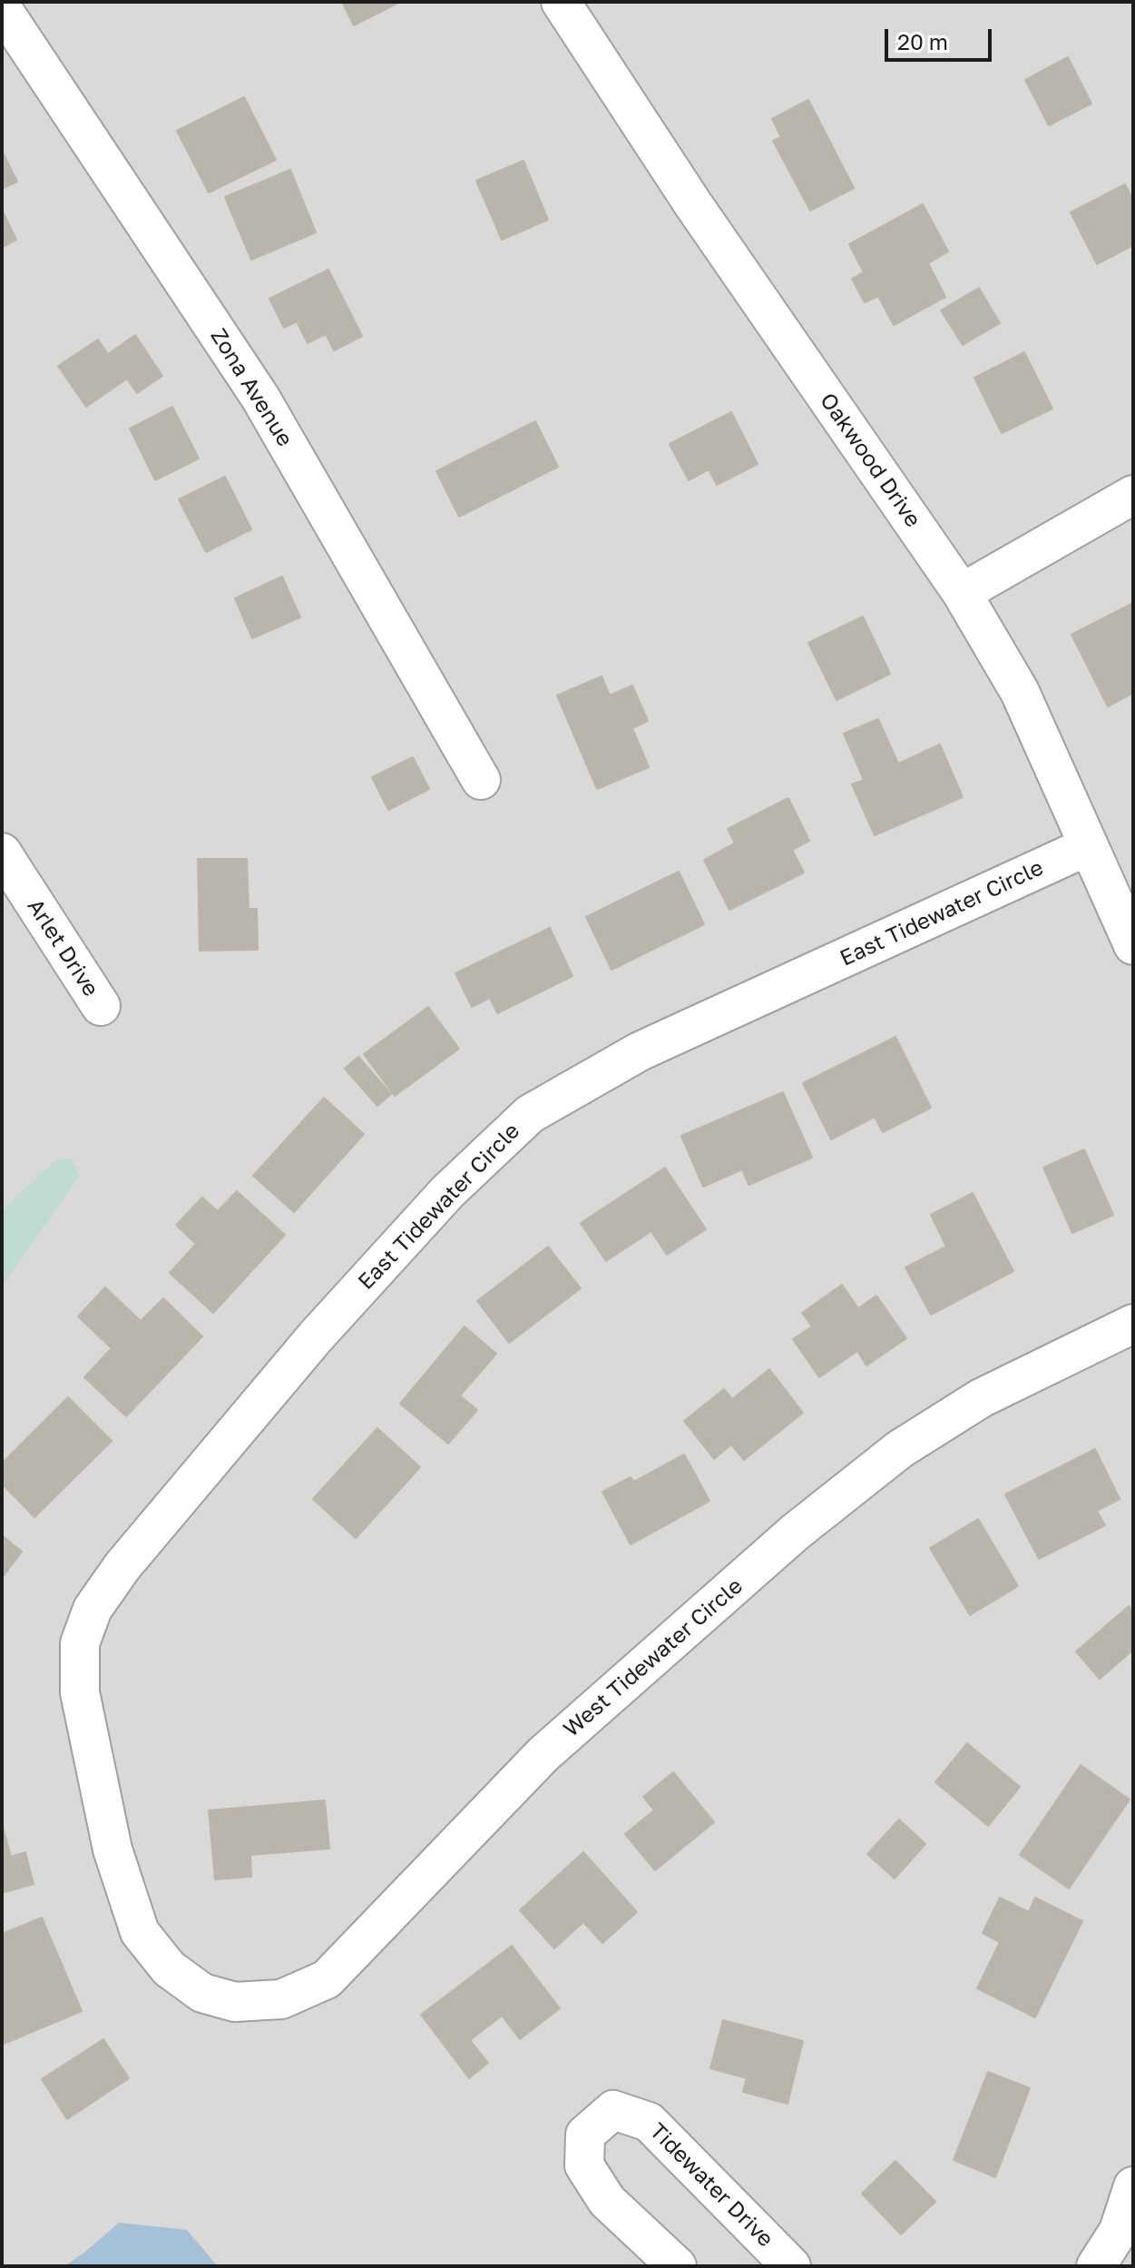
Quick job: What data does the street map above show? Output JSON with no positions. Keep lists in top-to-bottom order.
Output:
{
  "streets": {
    "street": [
      "Zona Avenue",
      "Oakwood Drive",
      "East Tidewater Circle",
      "Arlet Drive",
      "West Tidewater Circle",
      "Tidewater Drive"
    ]
  },
  "crossings": [
    ["Oakwood Drive", "East Tidewater Circle"],
    ["East Tidewater Circle", "West Tidewater Circle"]
  ],
  "scale_bar": "20 m"
}
